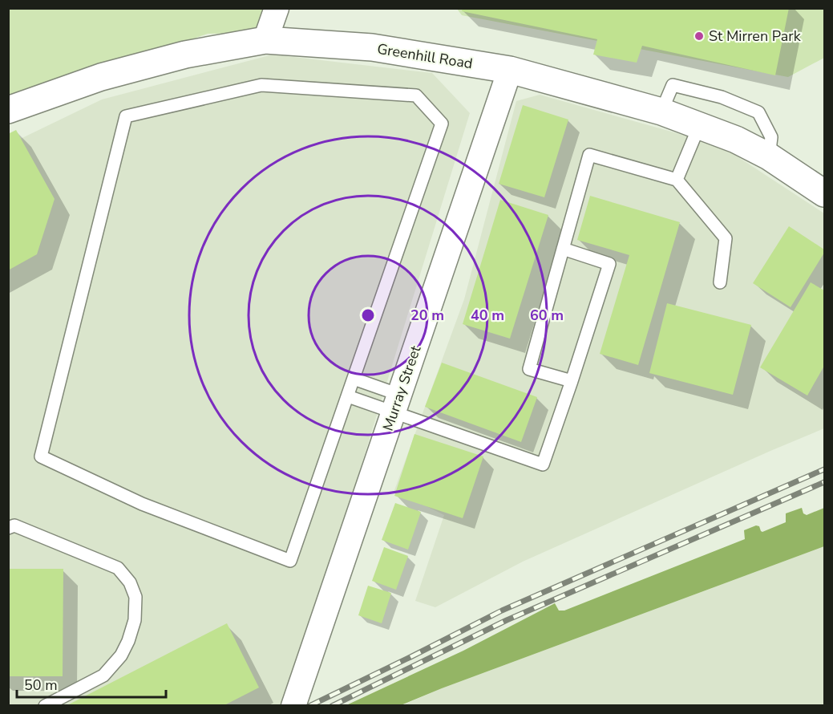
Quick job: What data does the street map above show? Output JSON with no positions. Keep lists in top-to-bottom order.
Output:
{
  "streets": {
    "street": ["Greenhill Road", "Murray Street"]
  },
  "crossings": [
    ["Greenhill Road", "Murray Street"]
  ],
  "places": ["St Mirren Park"],
  "scale_bar": "50 m",
  "rings": ["20 m", "40 m", "60 m"]
}
